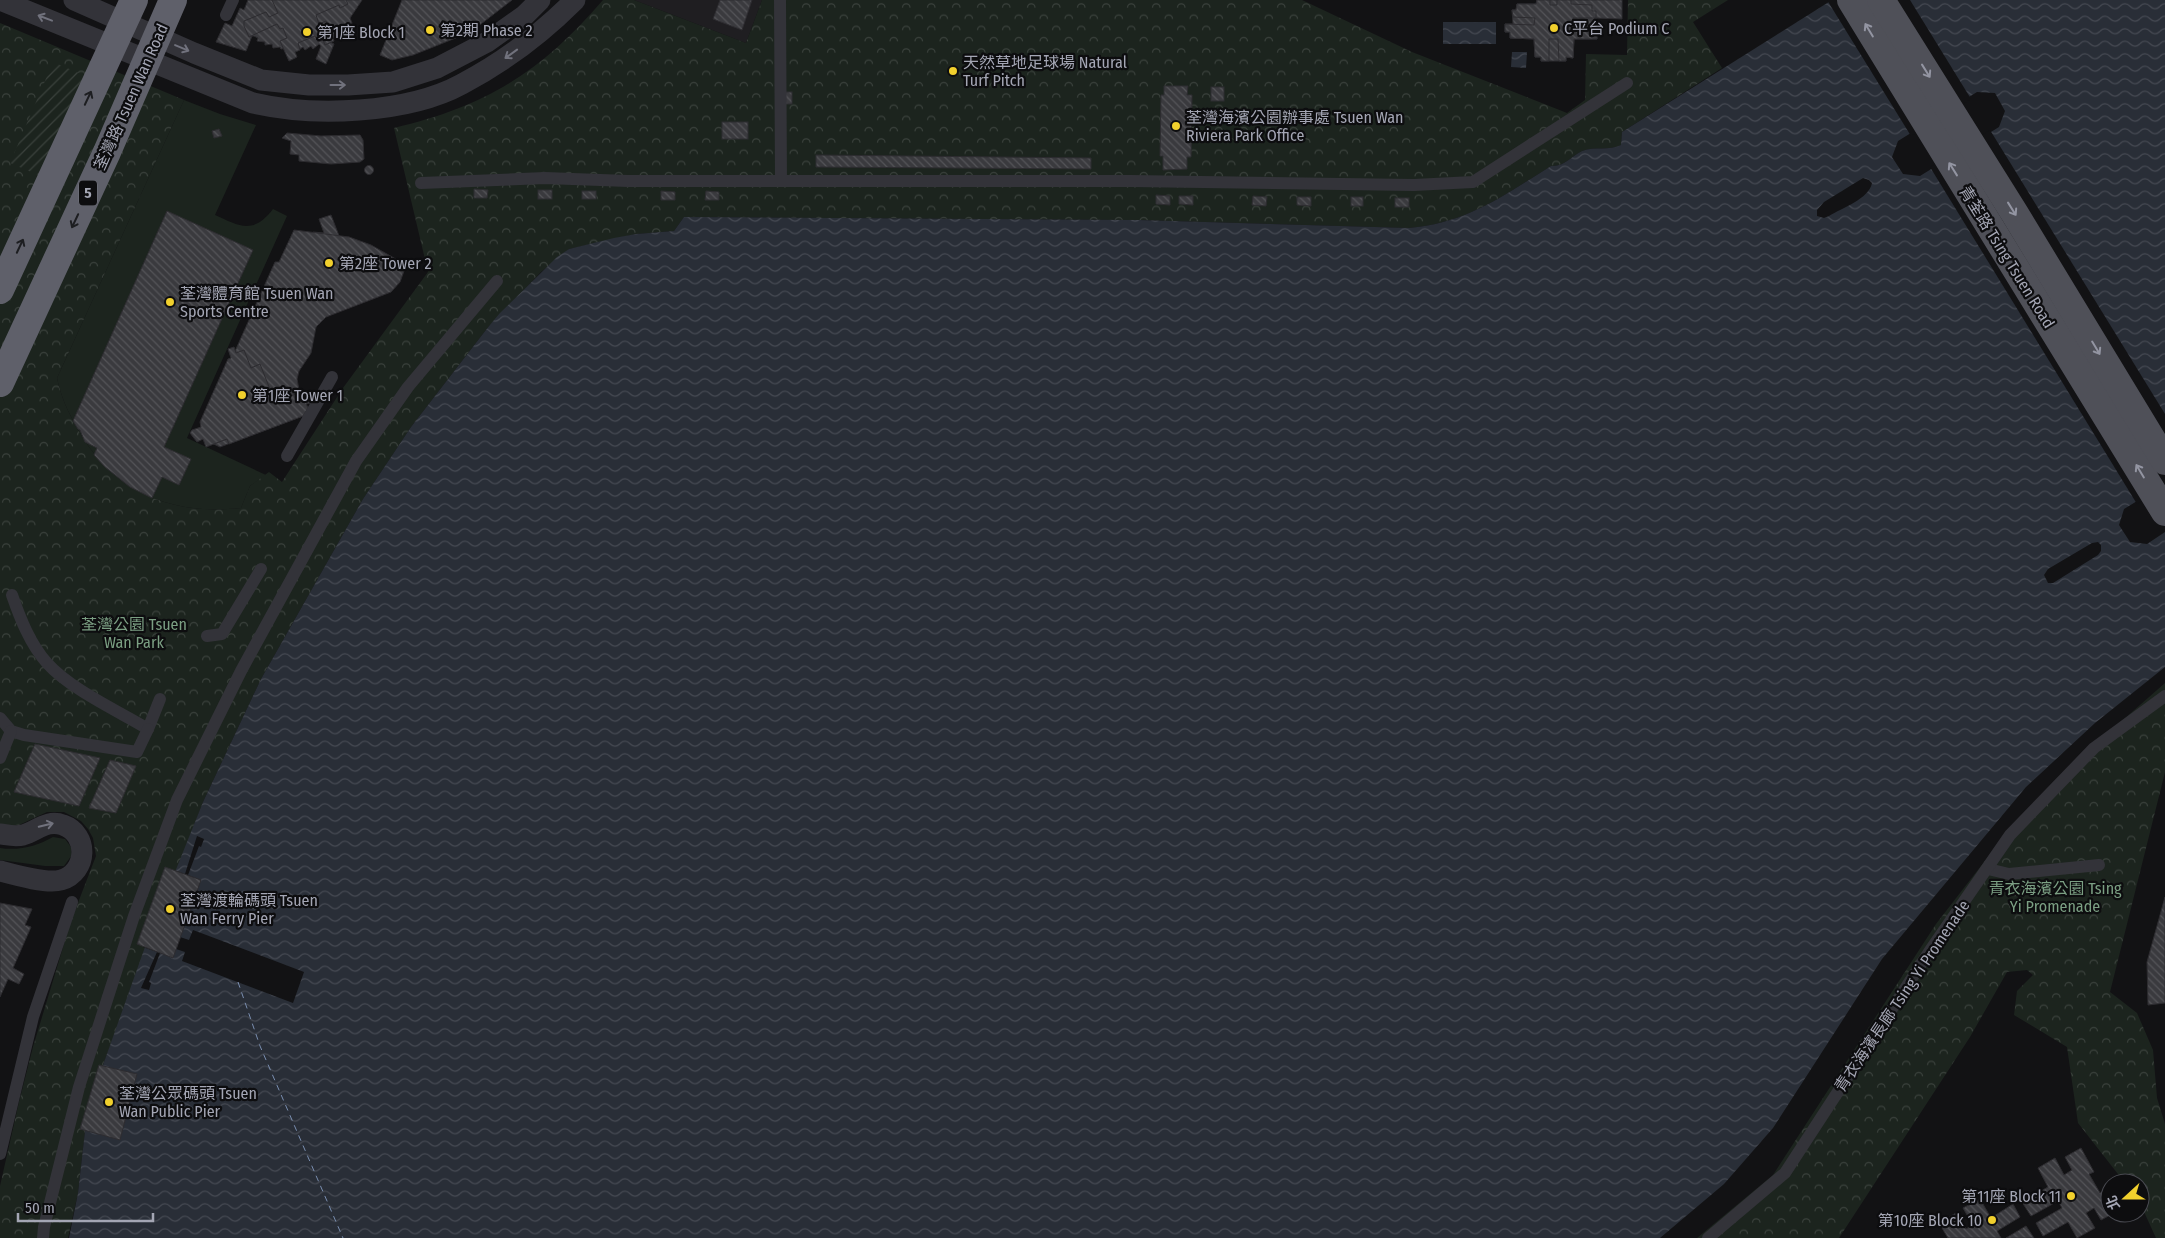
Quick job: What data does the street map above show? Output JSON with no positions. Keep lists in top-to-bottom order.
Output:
{
  "streets": {
    "highway": ["荃灣路 Tsuen Wan Road", "5"],
    "main road": ["青荃路 Tsing Tsuen Road"],
    "street": ["青衣海濱長廊 Tsing Yi Promenade"]
  },
  "parks": ["荃灣公園 Tsuen Wan Park", "青衣海濱公園 Tsing Yi Promenade"],
  "places": [
    "C平台 Podium C",
    "第2期 Phase 2",
    "第1座 Block 1",
    "天然草地足球場 Natural Turf Pitch",
    "荃灣海濱公園辦事處 Tsuen Wan Riviera Park Office",
    "第2座 Tower 2",
    "荃灣體育館 Tsuen Wan Sports Centre",
    "第1座 Tower 1",
    "荃灣渡輪碼頭 Tsuen Wan Ferry Pier",
    "荃灣公眾碼頭 Tsuen Wan Public Pier",
    "第11座 Block 11",
    "第10座 Block 10"
  ],
  "scale_bar": "50 m",
  "north": "left"
}
